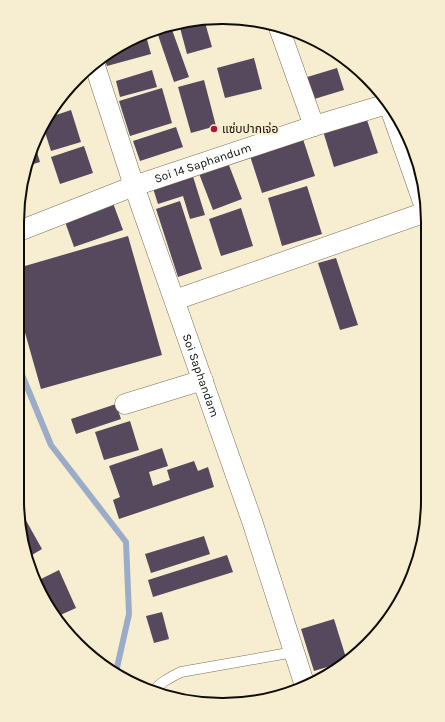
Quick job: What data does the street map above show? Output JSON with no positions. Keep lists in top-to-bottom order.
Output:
{
  "streets": {
    "street": ["Soi 14 Saphandum", "Soi Saphandam"]
  },
  "crossings": [
    ["Soi 14 Saphandum", "Soi Saphandam"]
  ],
  "places": ["แซ่บปากเจ่อ"]
}
